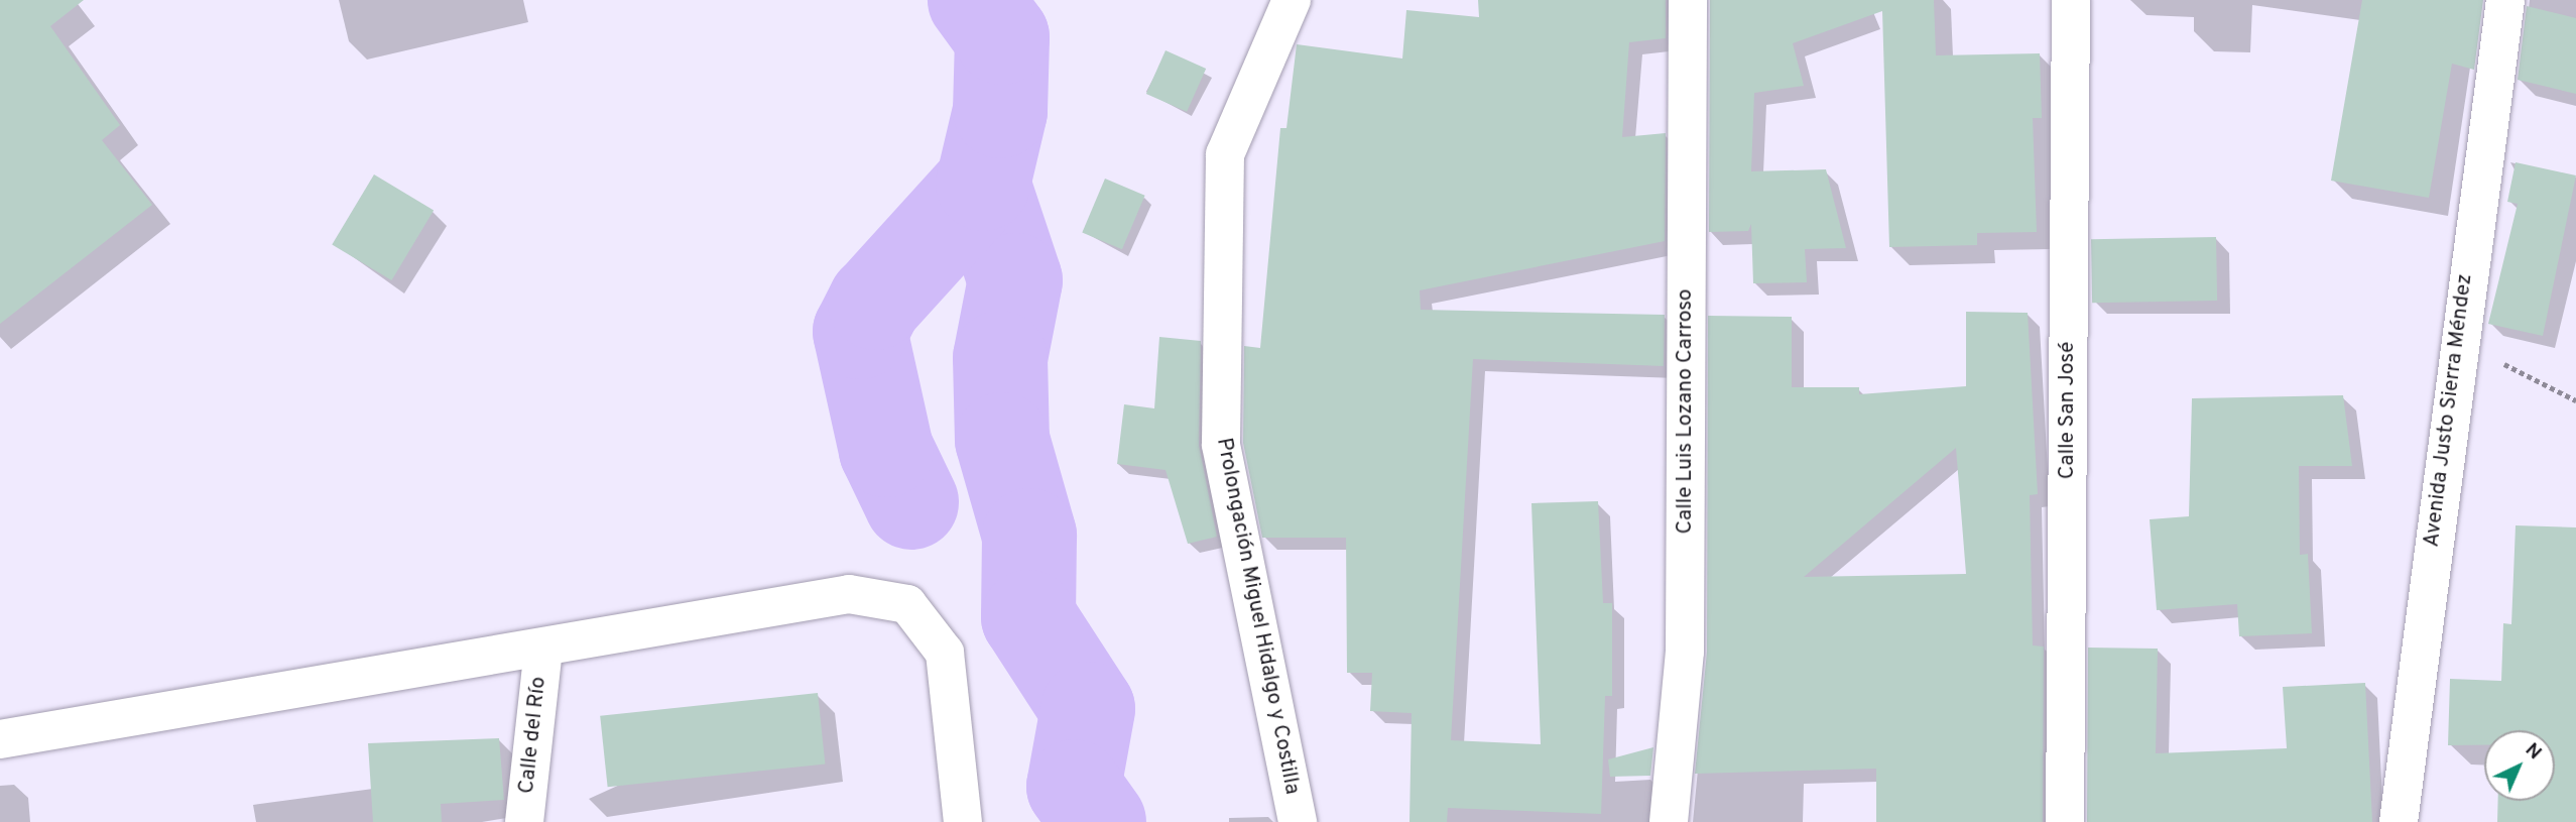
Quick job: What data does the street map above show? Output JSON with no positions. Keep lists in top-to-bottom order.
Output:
{
  "streets": {
    "street": [
      "Calle San José",
      "Avenida Justo Sierra Méndez",
      "Calle Luis Lozano Carroso",
      "Prolongación Miguel Hidalgo y Costilla",
      "Calle del Río"
    ]
  },
  "north": "top right"
}
